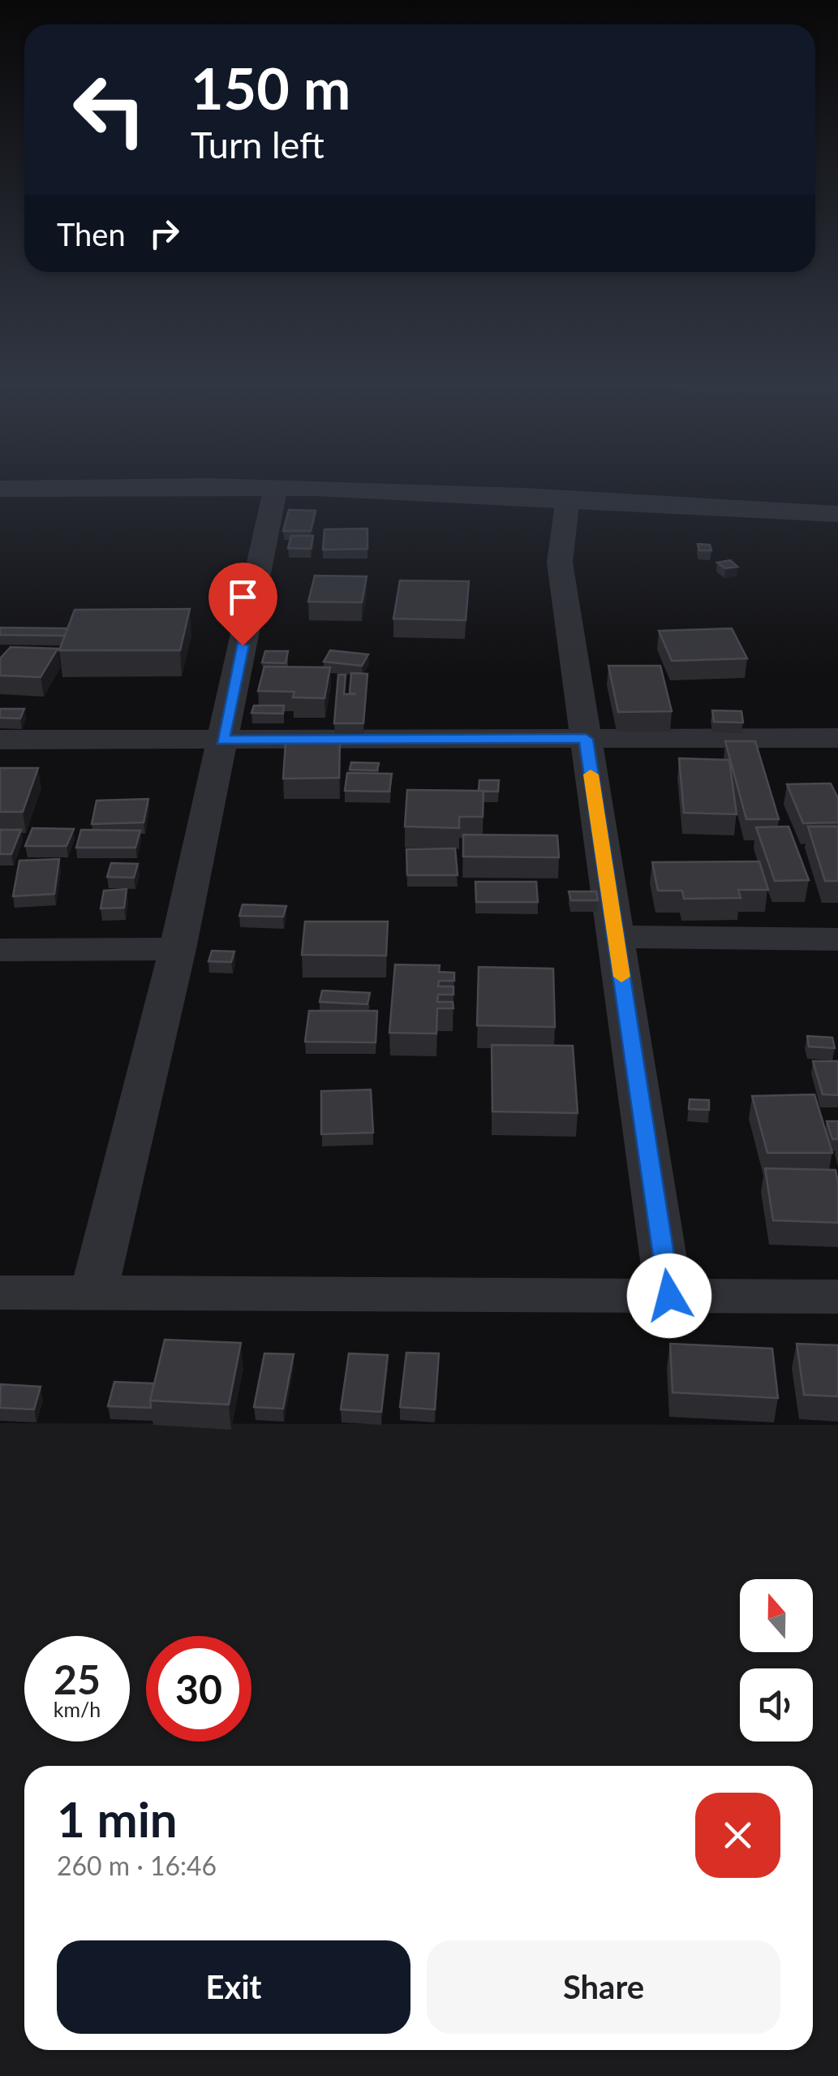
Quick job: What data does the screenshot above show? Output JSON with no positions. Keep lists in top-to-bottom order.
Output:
{
  "north": "top",
  "page": {
    "turn": ["150 m", "Turn left"],
    "then": "Then",
    "speed": "25 km/h",
    "limit": "30",
    "heading": ["1 min", "260 m · 16:46"],
    "buttons": ["Exit", "Share"]
  }
}
